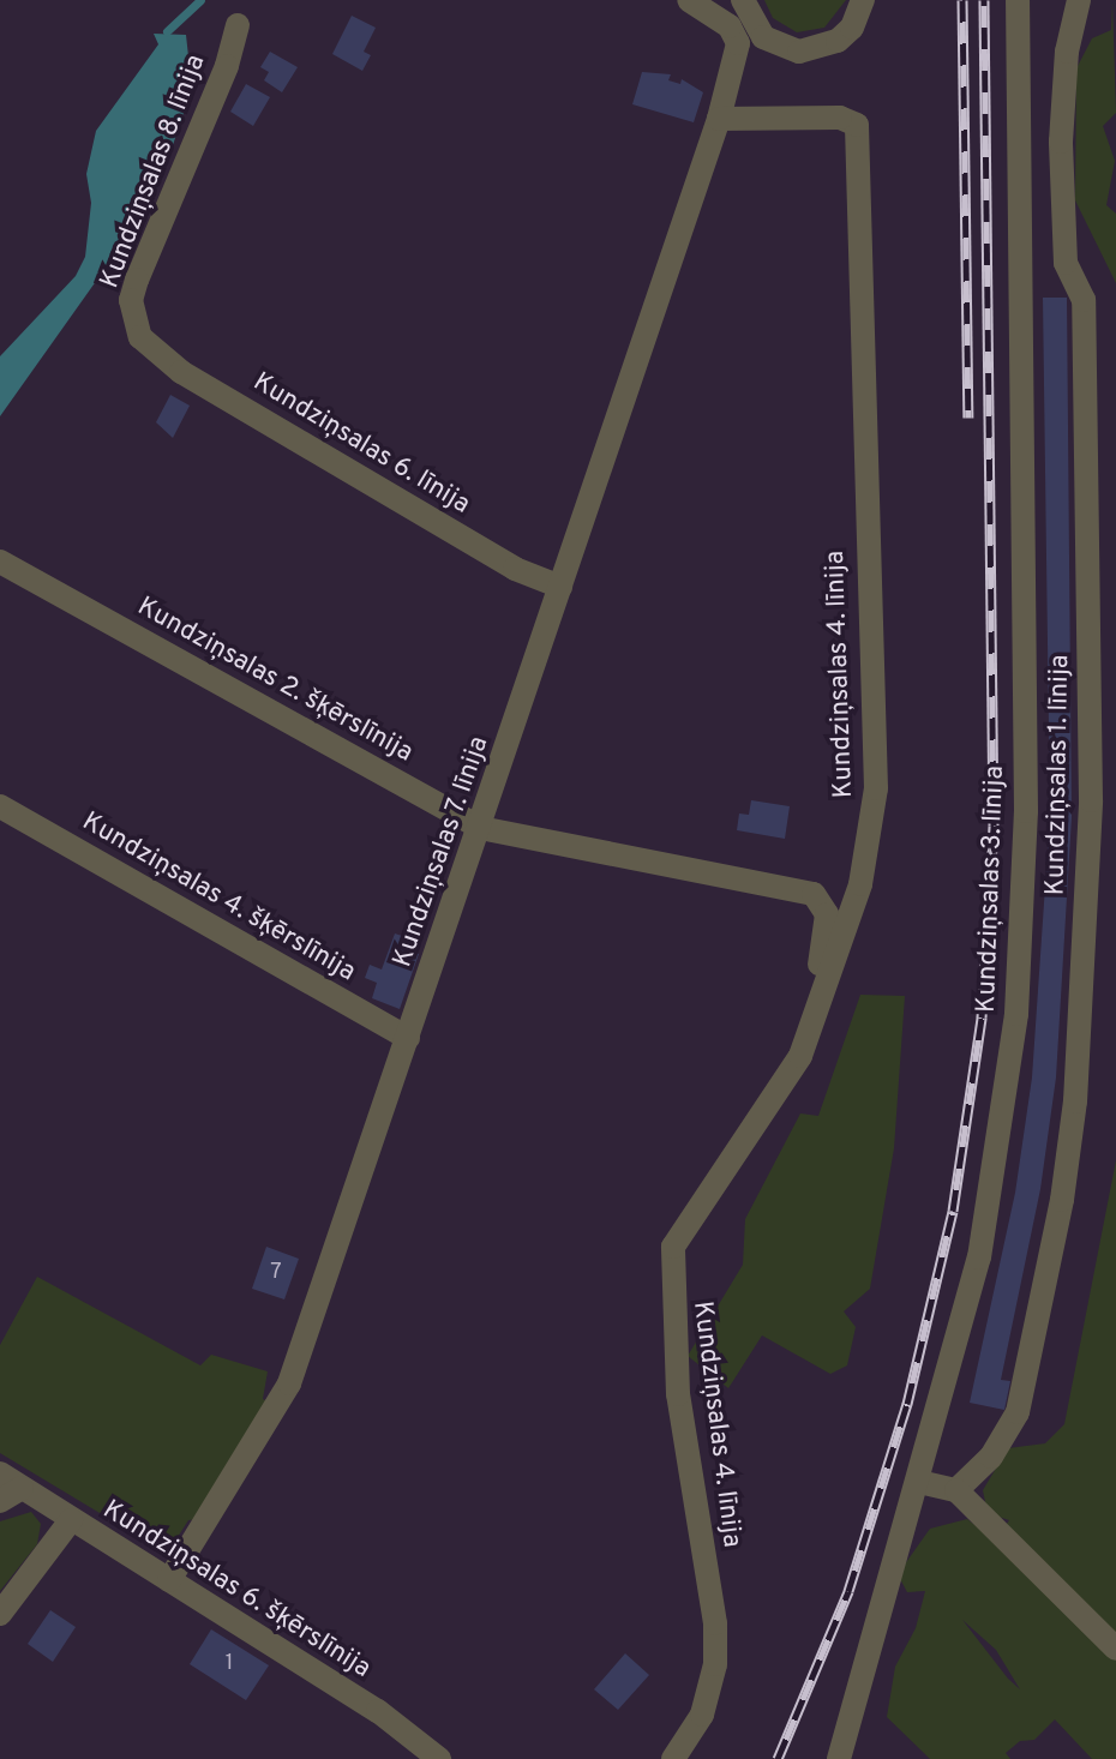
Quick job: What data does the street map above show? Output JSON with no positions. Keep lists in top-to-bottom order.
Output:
{
  "streets": {
    "street": [
      "Kundziņsalas 8. līnija",
      "Kundziņsalas 6. līnija",
      "Kundziņsalas 4. līnija",
      "Kundziņsalas 2. šķērslīnija",
      "Kundziņsalas 1. līnija",
      "Kundziņsalas 7. līnija",
      "Kundziņsalas 3. līnija",
      "Kundziņsalas 4. šķērslīnija",
      "Kundziņsalas 6. šķērslīnija"
    ]
  },
  "crossings": [
    ["Kundziņsalas 8. līnija", "Kundziņsalas 6. līnija"],
    ["Kundziņsalas 6. līnija", "Kundziņsalas 7. līnija"],
    ["Kundziņsalas 4. līnija", "Kundziņsalas 2. šķērslīnija"],
    ["Kundziņsalas 4. līnija", "Kundziņsalas 7. līnija"],
    ["Kundziņsalas 2. šķērslīnija", "Kundziņsalas 7. līnija"],
    ["Kundziņsalas 7. līnija", "Kundziņsalas 4. šķērslīnija"],
    ["Kundziņsalas 7. līnija", "Kundziņsalas 6. šķērslīnija"]
  ],
  "house_numbers": ["7", "1"]
}
